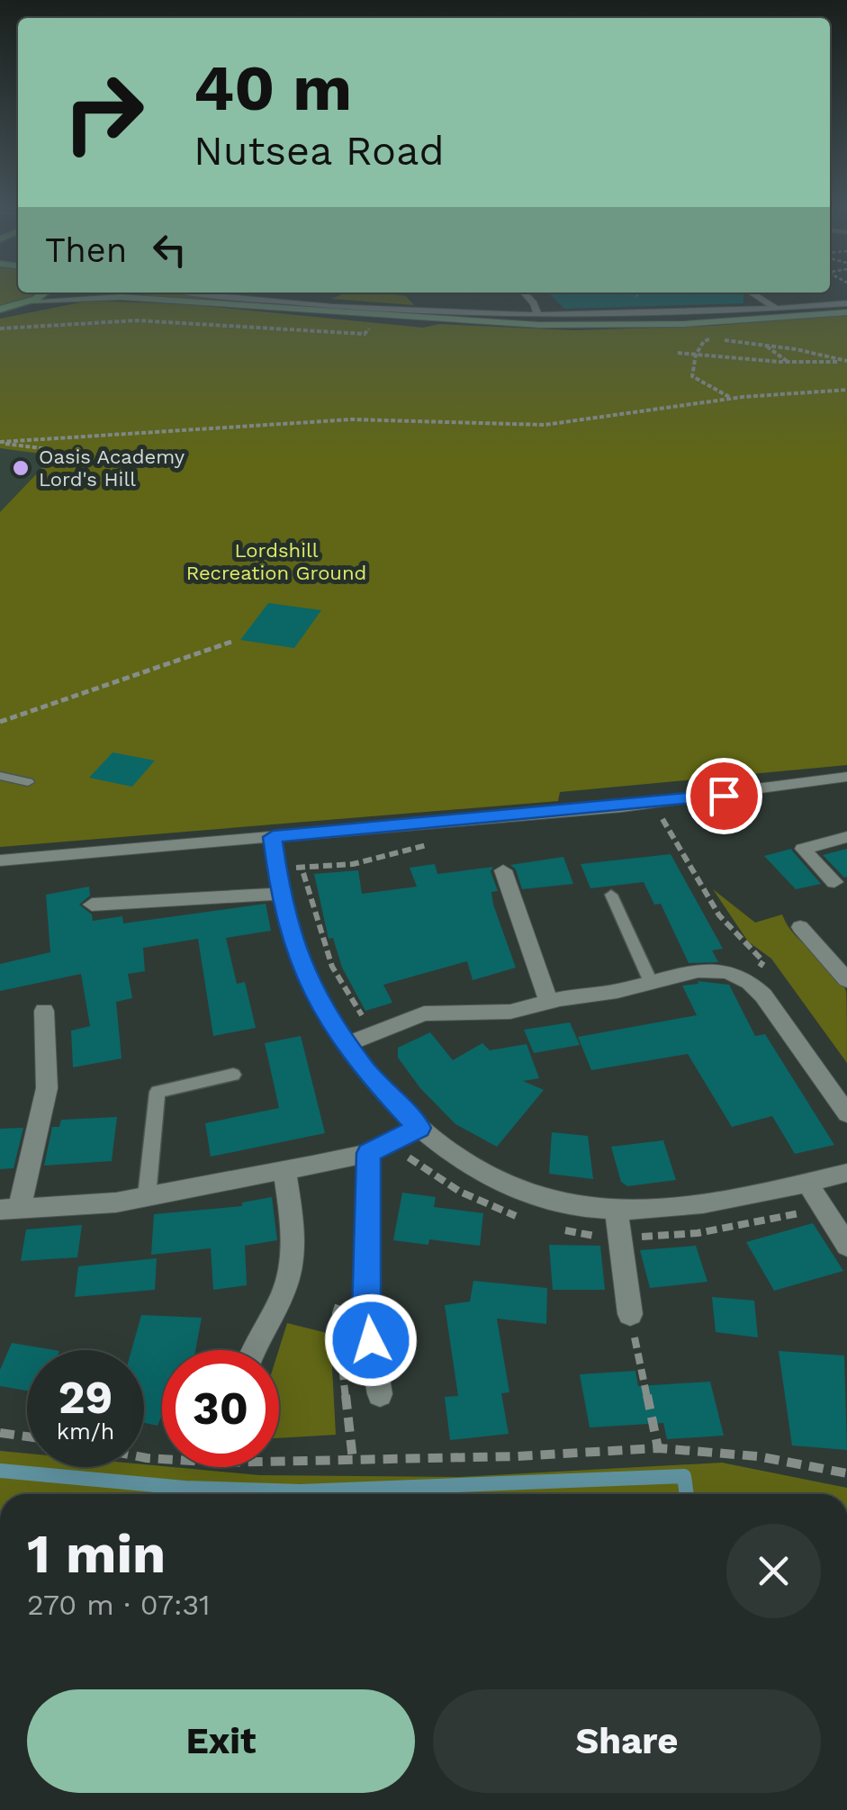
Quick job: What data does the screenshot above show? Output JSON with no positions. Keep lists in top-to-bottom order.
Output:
{
  "parks": ["Lordshill Recreation Ground"],
  "places": ["Oasis Academy Lord's Hill"],
  "page": {
    "turn": ["40 m", "Nutsea Road"],
    "then": "Then",
    "speed": "29 km/h",
    "limit": "30",
    "heading": ["1 min", "270 m · 07:31"],
    "buttons": ["Exit", "Share"]
  }
}
